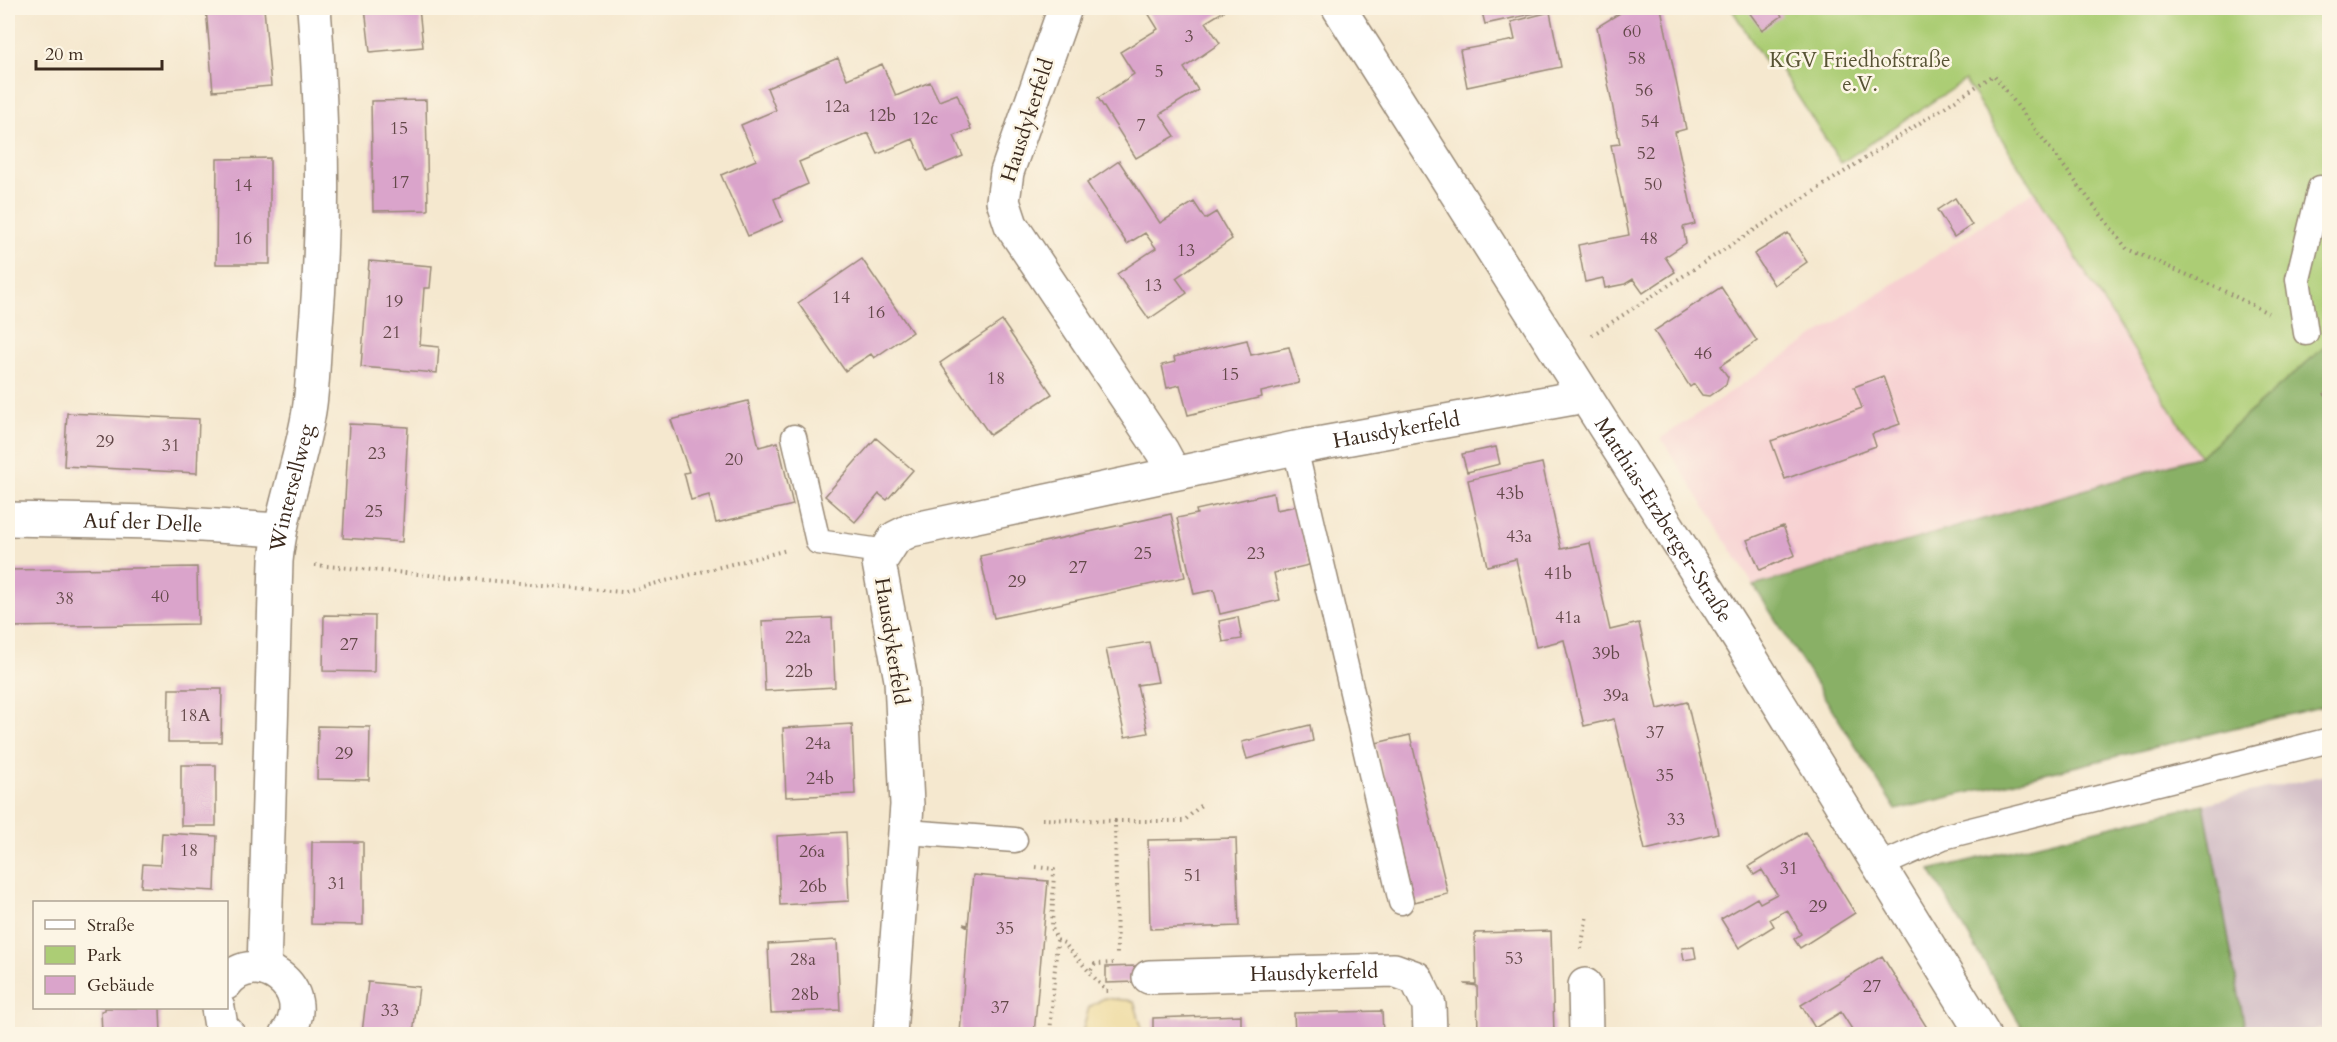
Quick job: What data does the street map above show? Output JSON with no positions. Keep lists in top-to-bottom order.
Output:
{
  "streets": {
    "street": [
      "Hausdykerfeld",
      "Wintersellweg",
      "Matthias-Erzberger-Straße",
      "Auf der Delle"
    ]
  },
  "crossings": [
    ["Hausdykerfeld", "Matthias-Erzberger-Straße"],
    ["Wintersellweg", "Auf der Delle"]
  ],
  "parks": ["KGV Friedhofstraße e.V."],
  "house_numbers": [
    "60",
    "3",
    "58",
    "5",
    "56",
    "12a",
    "12b",
    "12c",
    "54",
    "7",
    "15",
    "52",
    "17",
    "50",
    "14",
    "16",
    "48",
    "13",
    "13",
    "14",
    "19",
    "16",
    "21",
    "46",
    "15",
    "18",
    "29",
    "31",
    "23",
    "20",
    "43b",
    "25",
    "43a",
    "25",
    "23",
    "27",
    "41b",
    "29",
    "40",
    "38",
    "41a",
    "22a",
    "27",
    "39b",
    "22b",
    "39a",
    "18A",
    "37",
    "24a",
    "29",
    "35",
    "24b",
    "33",
    "18",
    "26a",
    "31",
    "51",
    "31",
    "26b",
    "29",
    "35",
    "53",
    "28a",
    "27",
    "28b",
    "37",
    "33"
  ],
  "legend": ["Straße", "Park", "Gebäude"],
  "scale_bar": "20 m"
}
